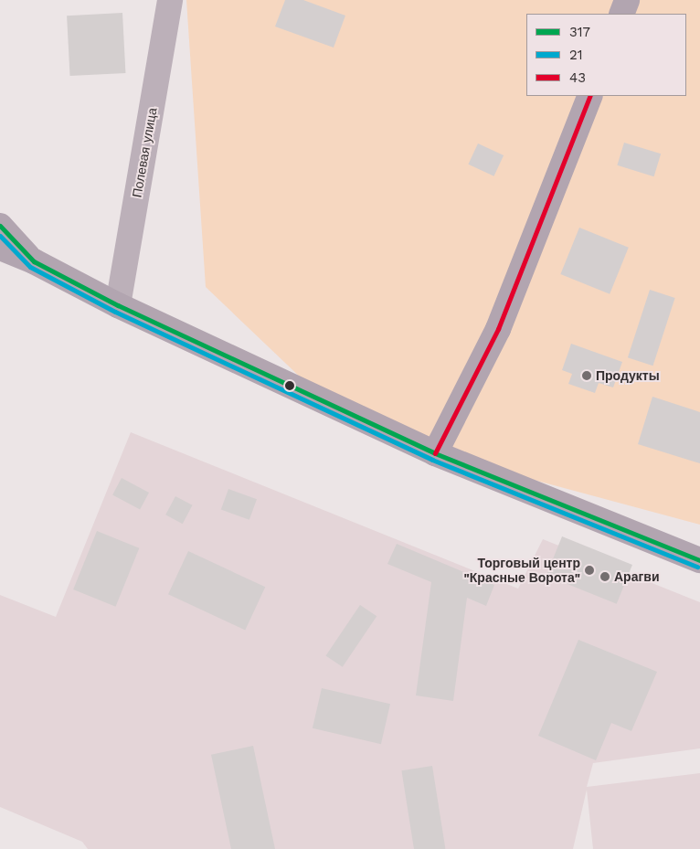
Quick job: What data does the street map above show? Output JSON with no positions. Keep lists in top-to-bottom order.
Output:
{
  "streets": {
    "street": ["Полевая улица"]
  },
  "places": ["Продукты", "Торговый центр \"Красные Ворота\"", "Арагви"],
  "lines": ["transit line 43", "transit line 317", "transit line 21"],
  "legend": ["317", "21", "43"]
}
